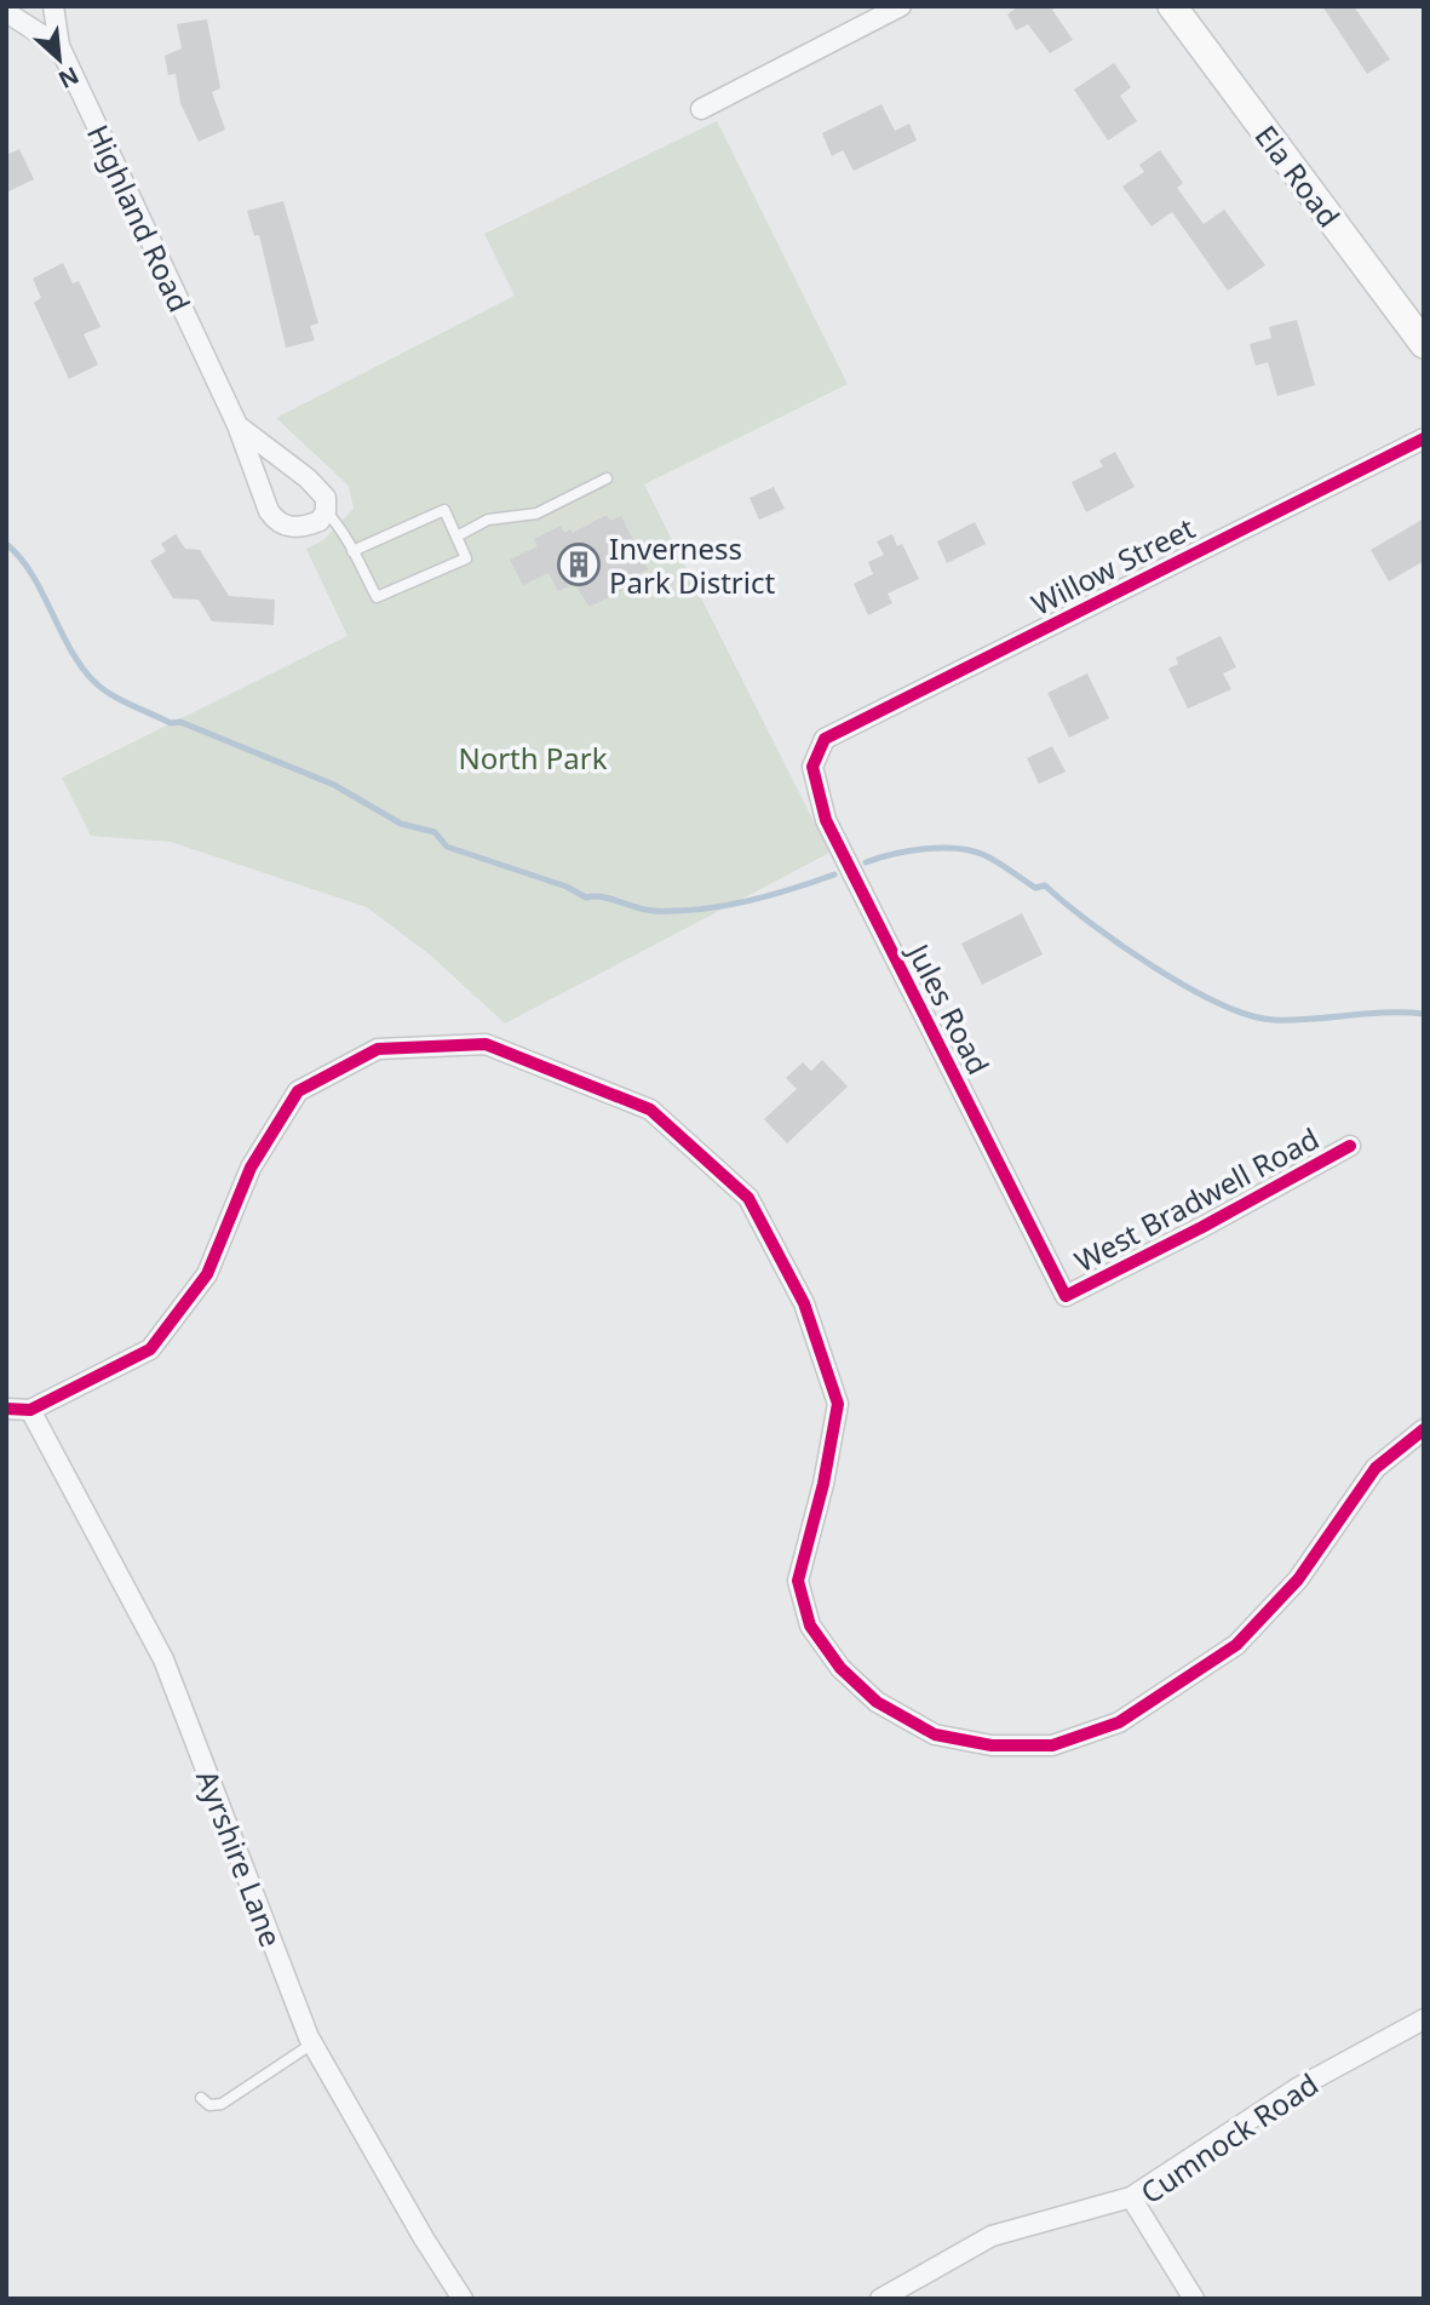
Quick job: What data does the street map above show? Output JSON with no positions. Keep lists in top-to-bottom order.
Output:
{
  "streets": {
    "main road": ["Ela Road"],
    "street": [
      "Highland Road",
      "Willow Street",
      "Jules Road",
      "West Bradwell Road",
      "Ayrshire Lane",
      "Cumnock Road"
    ]
  },
  "crossings": [
    ["Willow Street", "Jules Road"],
    ["Jules Road", "West Bradwell Road"]
  ],
  "parks": ["North Park"],
  "places": {
    "building": ["Inverness Park District"]
  },
  "north": "bottom right"
}
